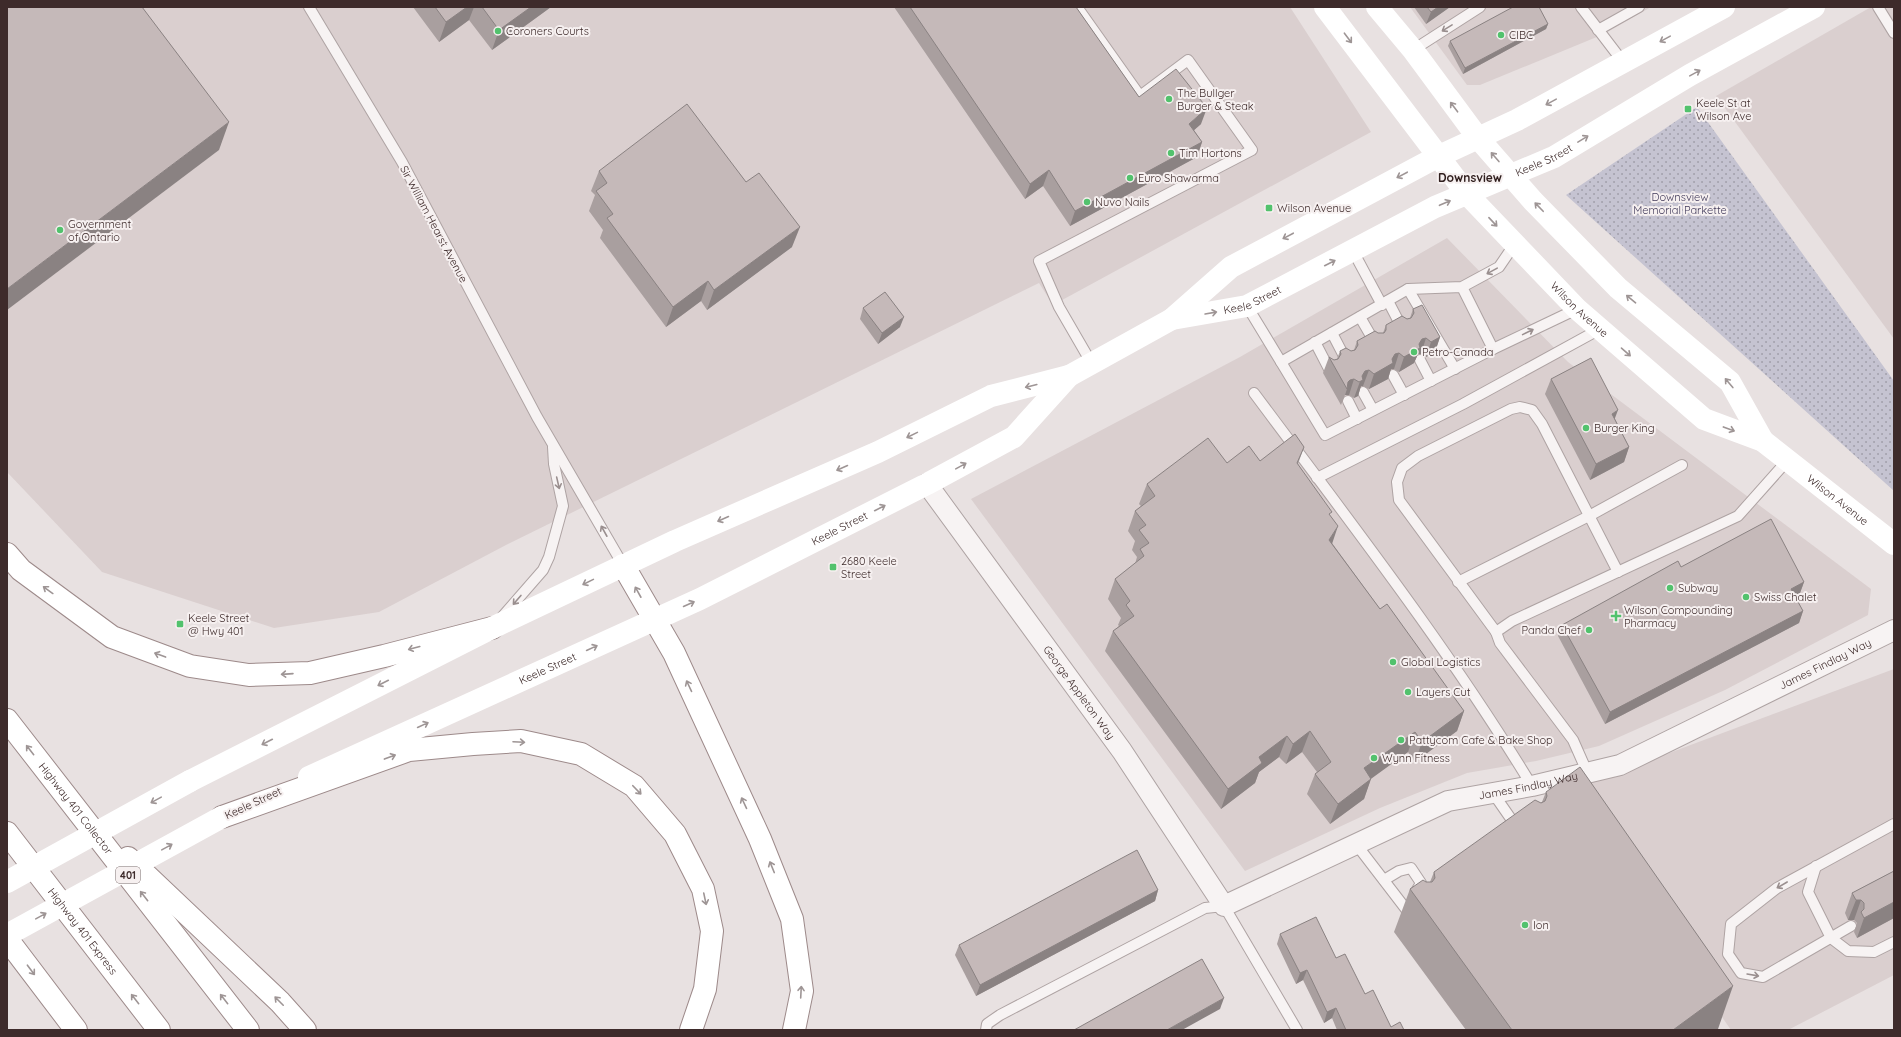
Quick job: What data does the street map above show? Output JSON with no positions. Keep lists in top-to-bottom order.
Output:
{
  "streets": {
    "main road": [
      "Keele Street",
      "Wilson Avenue",
      "Highway 401 Collector",
      "401",
      "Highway 401 Express"
    ],
    "street": ["James Findlay Way", "George Appleton Way"],
    "lane": ["Sir William Hearst Avenue"]
  },
  "crossings": [
    ["Keele Street", "Sir William Hearst Avenue"],
    ["Keele Street", "Wilson Avenue"],
    ["Keele Street", "George Appleton Way"],
    ["James Findlay Way", "George Appleton Way"]
  ],
  "districts": ["Downsview"],
  "parks": ["Downsview Memorial Parkette"],
  "places": {
    "other": [
      "Coroners Courts",
      "CIBC",
      "The Bullger Burger & Steak",
      "Tim Hortons",
      "Euro Shawarma",
      "Nuvo Nails",
      "Government of Ontario",
      "Petro-Canada",
      "Burger King",
      "Subway",
      "Swiss Chalet",
      "Panda Chef",
      "Global Logistics",
      "Layers Cut",
      "Pattycom Cafe & Bake Shop",
      "Wynn Fitness",
      "Ion"
    ],
    "transit": [
      "Keele St at Wilson Ave",
      "Wilson Avenue",
      "2680 Keele Street",
      "Keele Street @ Hwy 401"
    ],
    "health": ["Wilson Compounding Pharmacy"]
  }
}
